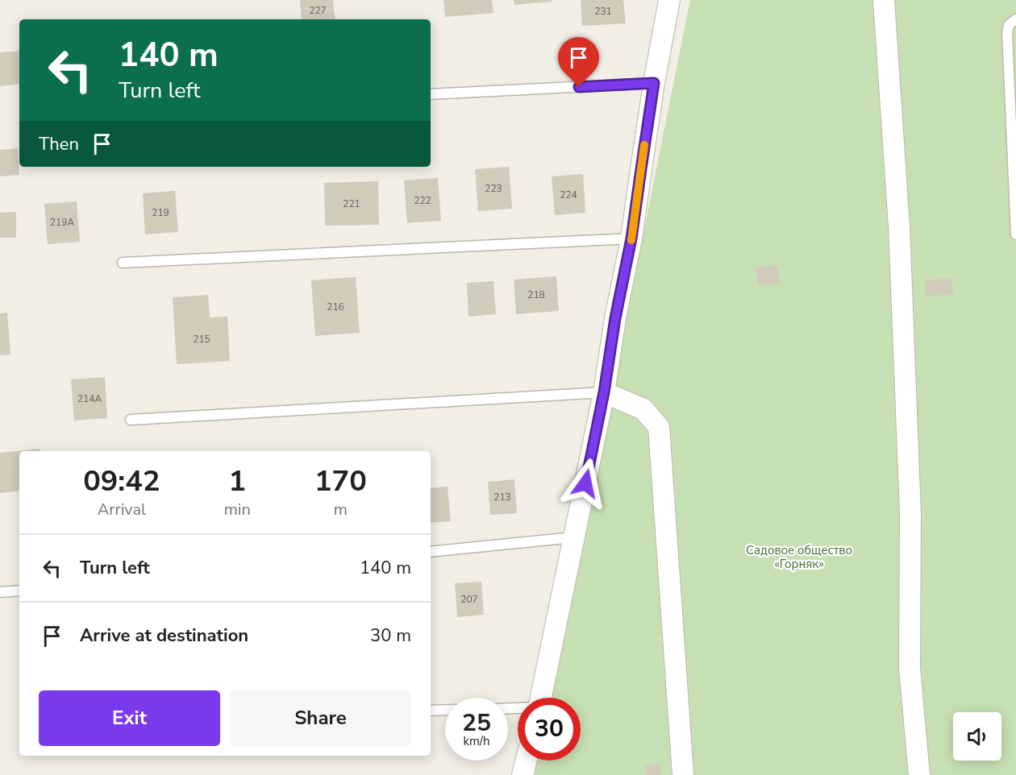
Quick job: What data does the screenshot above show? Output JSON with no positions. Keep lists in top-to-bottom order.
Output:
{
  "parks": ["Садовое общество «Горняк»"],
  "house_numbers": [
    "227",
    "231",
    "223",
    "224",
    "222",
    "221",
    "219",
    "219А",
    "218",
    "216",
    "215",
    "214А",
    "213",
    "207"
  ],
  "page": {
    "turn": ["140 m", "Turn left"],
    "then": "Then",
    "eta": [
      "09:42",
      "Arrival",
      "1",
      "min",
      "170",
      "m"
    ],
    "list": [
      {
        "name": "Turn left",
        "value": "140 m"
      },
      {
        "name": "Arrive at destination",
        "value": "30 m"
      }
    ],
    "buttons": ["Exit", "Share"],
    "speed": "25 km/h",
    "limit": "30"
  }
}
